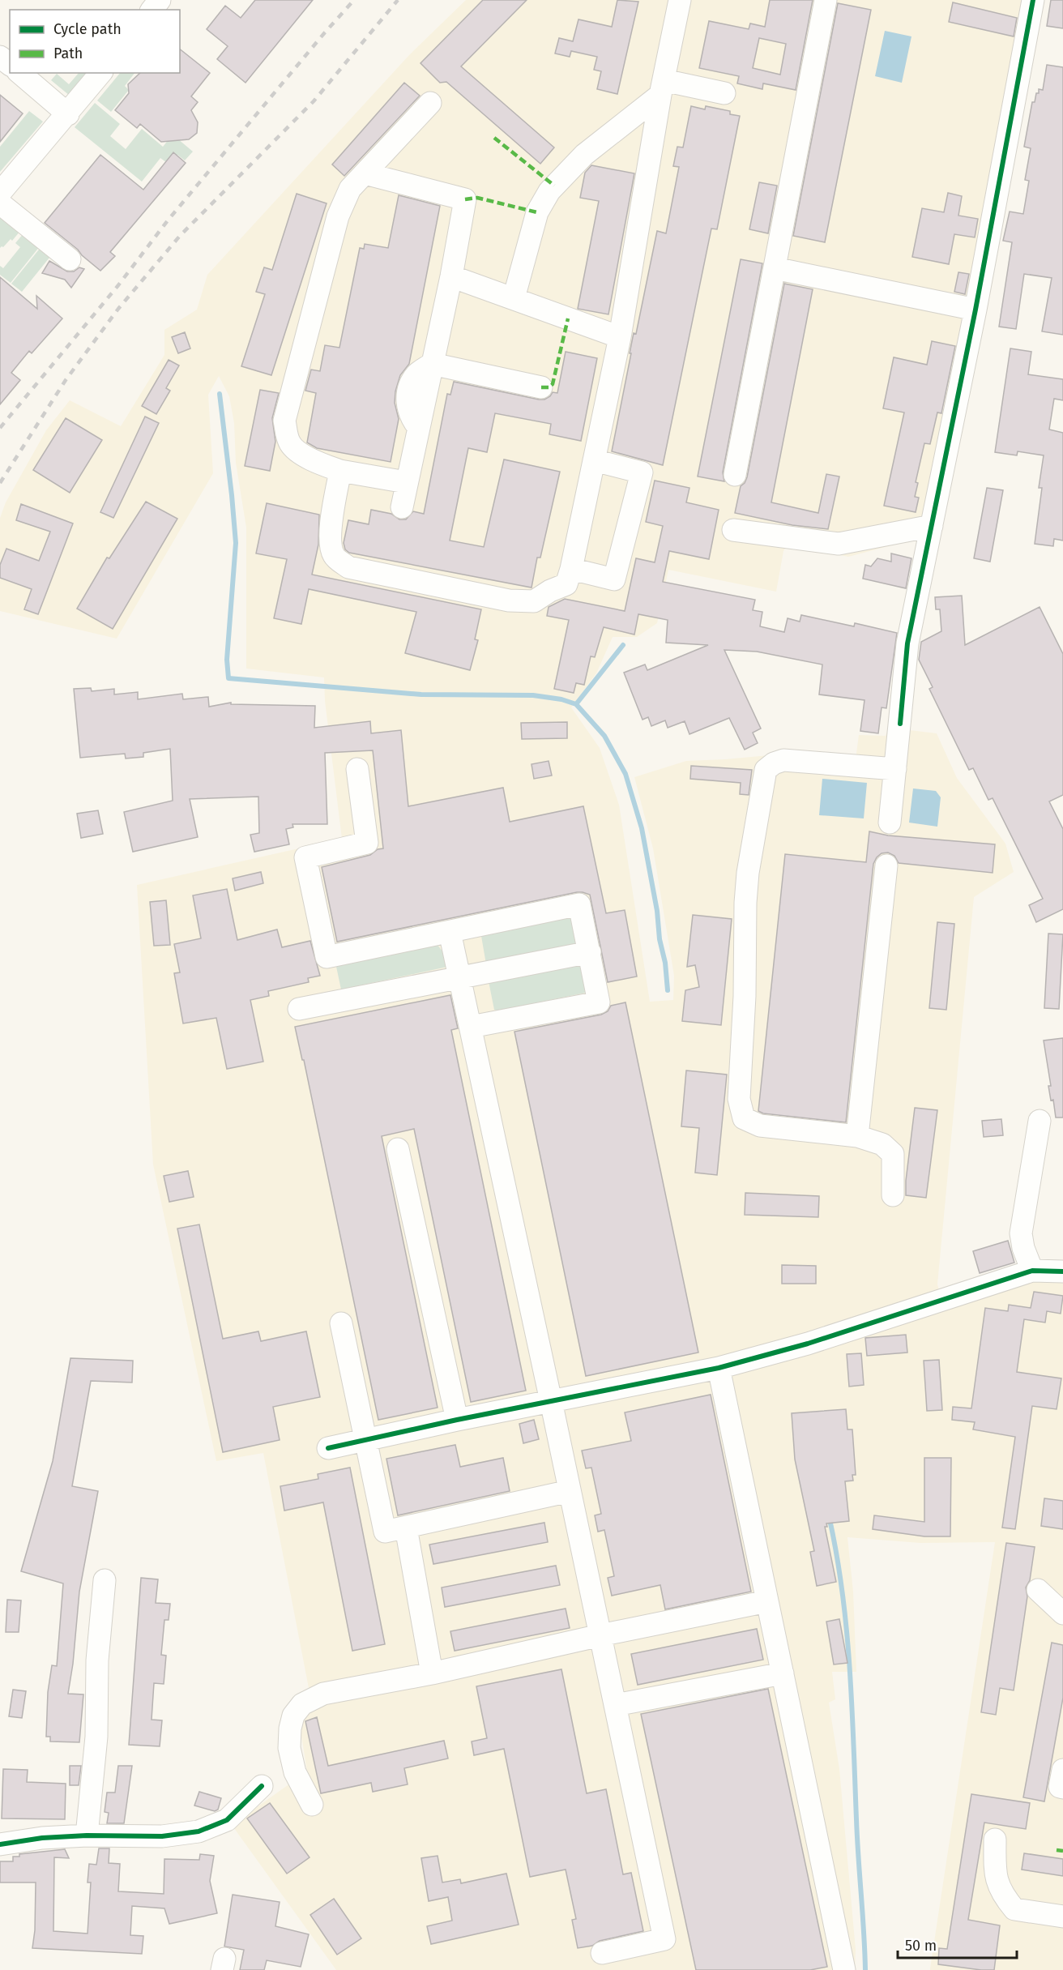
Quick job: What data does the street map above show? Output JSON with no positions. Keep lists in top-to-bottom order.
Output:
{
  "legend": ["Cycle path", "Path"],
  "scale_bar": "50 m"
}
